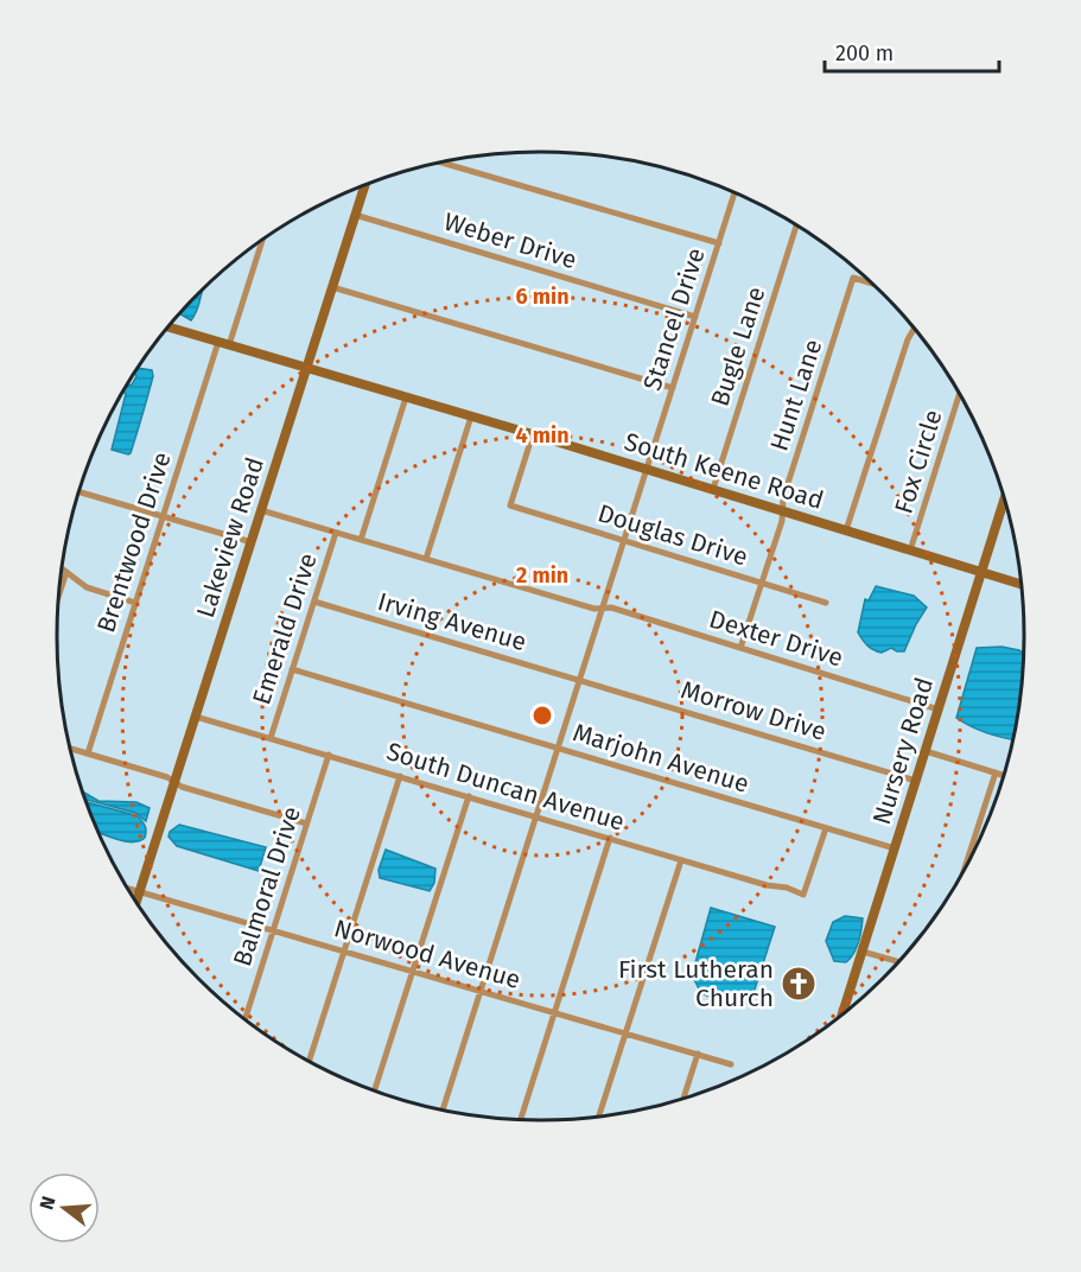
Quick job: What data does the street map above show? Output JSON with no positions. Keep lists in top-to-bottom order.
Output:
{
  "streets": {
    "street": [
      "Weber Drive",
      "Stancel Drive",
      "Bugle Lane",
      "Hunt Lane",
      "Fox Circle",
      "South Keene Road",
      "Douglas Drive",
      "Lakeview Road",
      "Brentwood Drive",
      "Irving Avenue",
      "Emerald Drive",
      "Dexter Drive",
      "Morrow Drive",
      "Nursery Road",
      "Marjohn Avenue",
      "South Duncan Avenue",
      "Balmoral Drive",
      "Norwood Avenue"
    ]
  },
  "crossings": [
    ["Weber Drive", "Stancel Drive"],
    ["Weber Drive", "Lakeview Road"],
    ["Stancel Drive", "South Keene Road"],
    ["Stancel Drive", "Douglas Drive"],
    ["Stancel Drive", "Irving Avenue"],
    ["Stancel Drive", "Dexter Drive"],
    ["Stancel Drive", "Morrow Drive"],
    ["Stancel Drive", "Marjohn Avenue"],
    ["Stancel Drive", "South Duncan Avenue"],
    ["Stancel Drive", "Norwood Avenue"],
    ["Bugle Lane", "South Keene Road"],
    ["Hunt Lane", "South Keene Road"],
    ["Hunt Lane", "Douglas Drive"],
    ["Hunt Lane", "Dexter Drive"],
    ["Fox Circle", "South Keene Road"],
    ["South Keene Road", "Douglas Drive"],
    ["South Keene Road", "Lakeview Road"],
    ["South Keene Road", "Brentwood Drive"],
    ["South Keene Road", "Nursery Road"],
    ["Lakeview Road", "Dexter Drive"],
    ["Lakeview Road", "South Duncan Avenue"],
    ["Lakeview Road", "Norwood Avenue"],
    ["Irving Avenue", "Emerald Drive"],
    ["Irving Avenue", "Morrow Drive"],
    ["Emerald Drive", "Dexter Drive"],
    ["Emerald Drive", "Marjohn Avenue"],
    ["Emerald Drive", "South Duncan Avenue"],
    ["Dexter Drive", "Nursery Road"],
    ["Morrow Drive", "Nursery Road"],
    ["Nursery Road", "Marjohn Avenue"],
    ["Marjohn Avenue", "South Duncan Avenue"],
    ["South Duncan Avenue", "Balmoral Drive"],
    ["Balmoral Drive", "Norwood Avenue"]
  ],
  "places": {
    "church": ["First Lutheran Church"]
  },
  "scale_bar": "200 m",
  "north": "left",
  "rings": ["6 min", "4 min", "2 min"]
}
